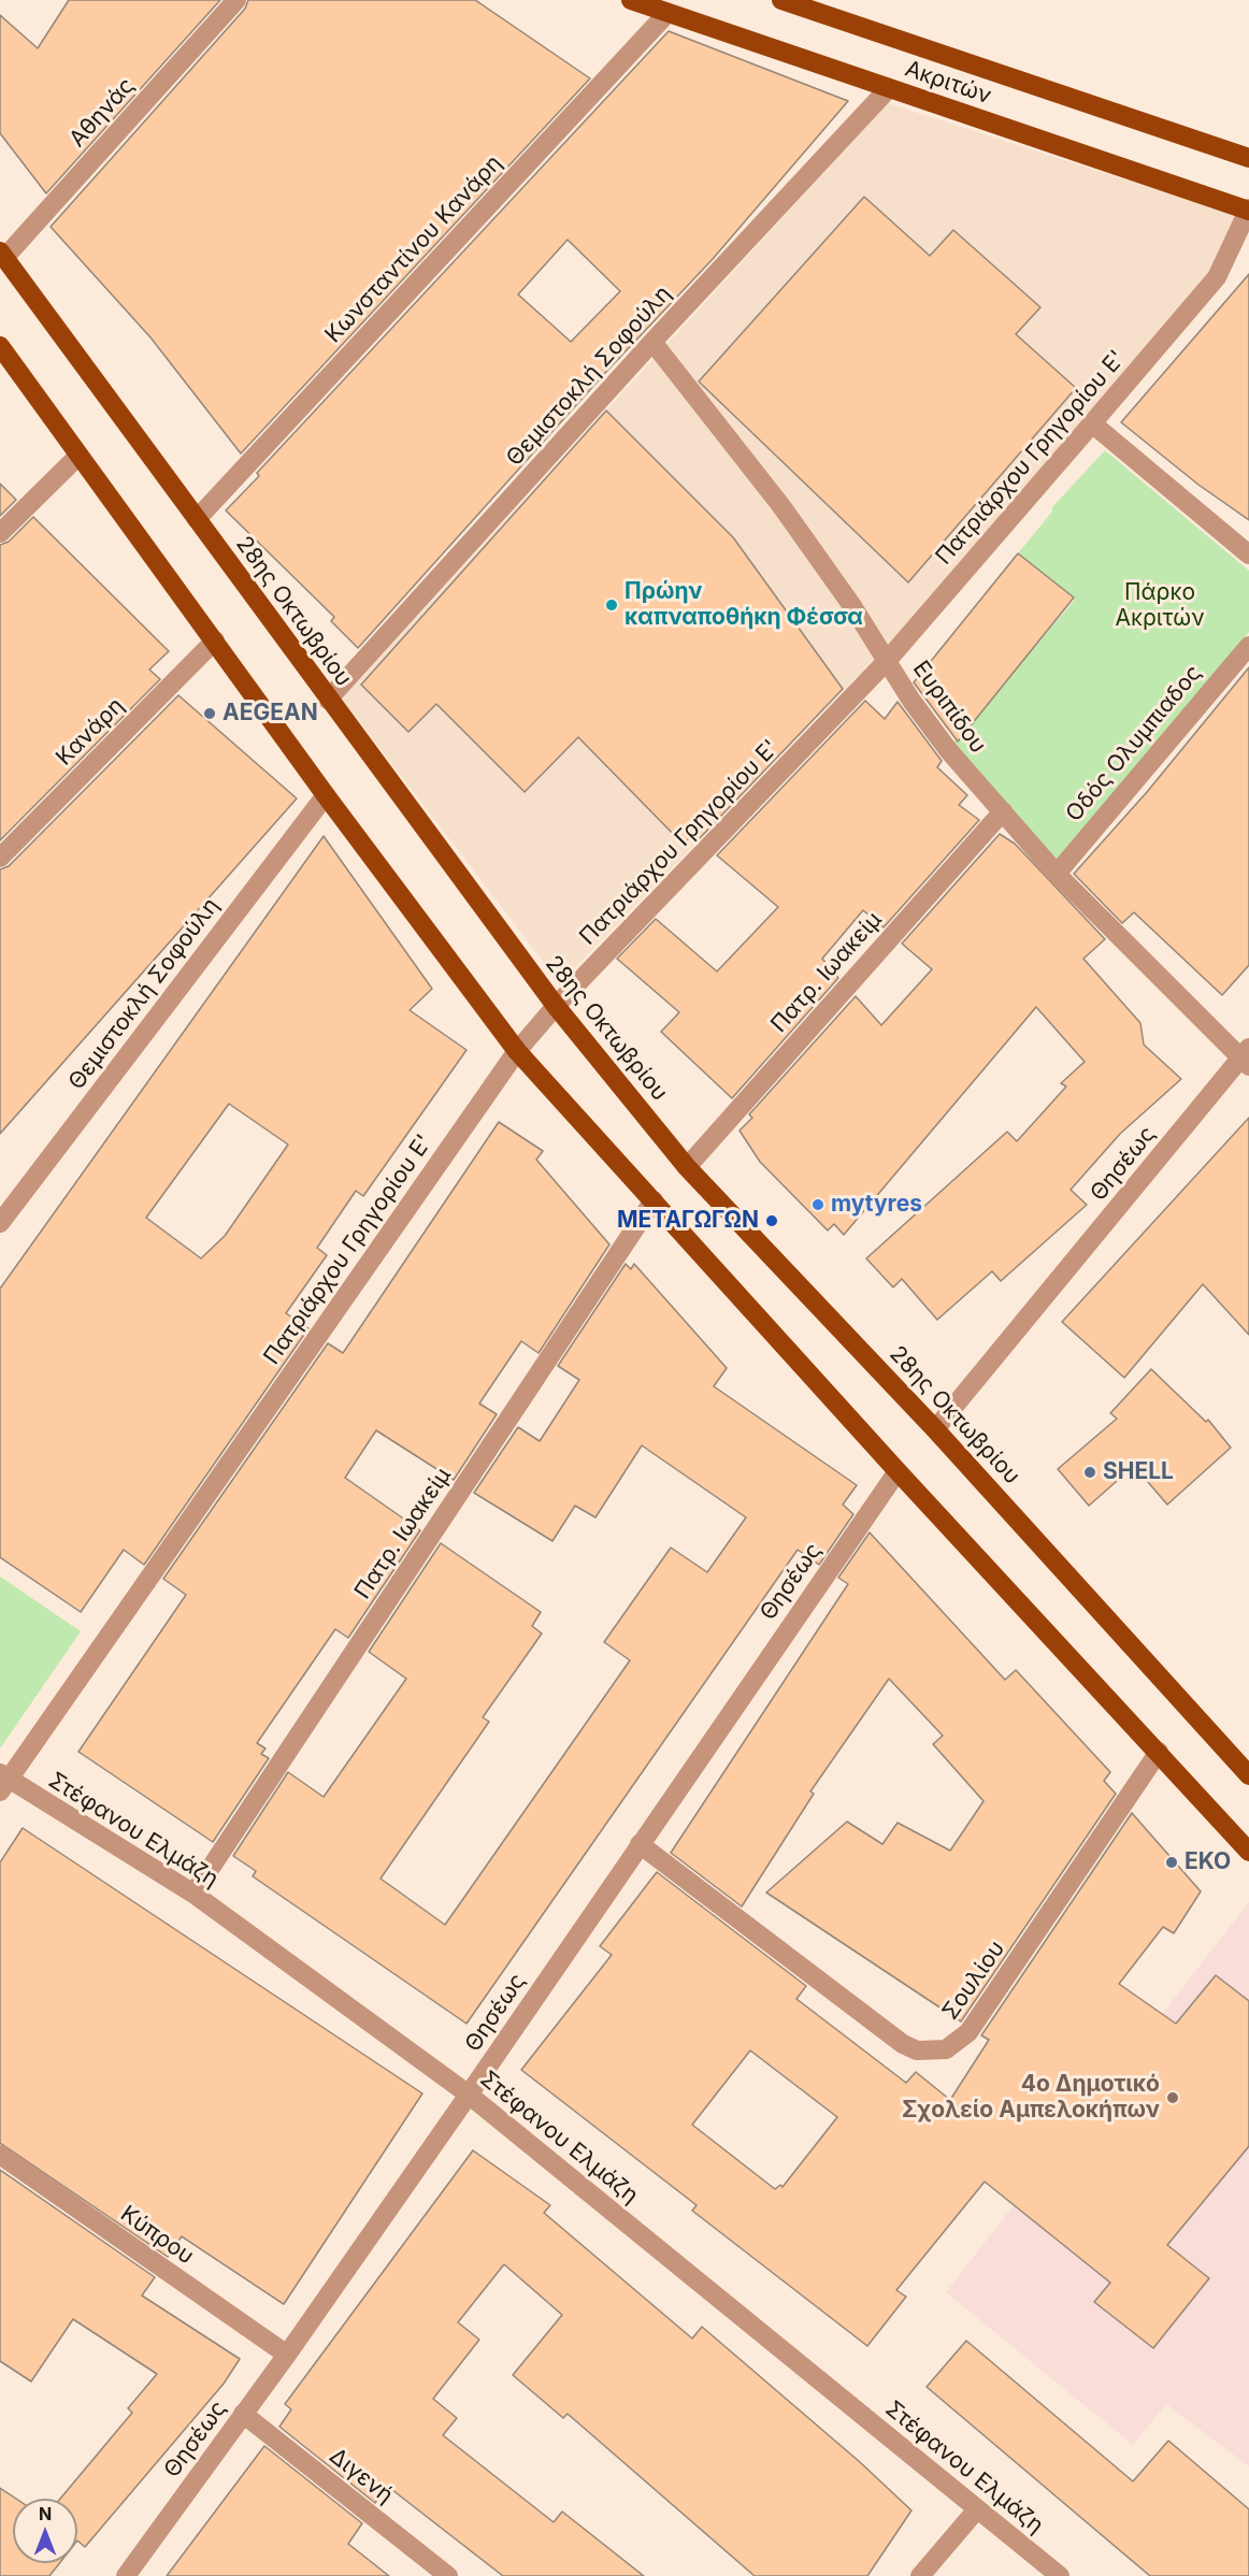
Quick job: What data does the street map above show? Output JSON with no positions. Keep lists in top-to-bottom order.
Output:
{
  "streets": {
    "main road": ["Ακριτών", "28ης Οκτωβρίου"],
    "street": [
      "Αθηνάς",
      "Κωνσταντίνου Κανάρη",
      "Θεμιστοκλή Σοφούλη",
      "Πατριάρχου Γρηγορίου Ε'",
      "Ευριπίδου",
      "Κανάρη",
      "Οδός Ολυμπιαδος",
      "Πατρ. Ιωακείμ",
      "Θησέως",
      "Στέφανου Ελμάζη",
      "Σουλίου",
      "Κύπρου",
      "Διγενή"
    ]
  },
  "crossings": [
    ["Ακριτών", "Κωνσταντίνου Κανάρη"],
    ["Ακριτών", "Θεμιστοκλή Σοφούλη"],
    ["Ακριτών", "Πατριάρχου Γρηγορίου Ε'"],
    ["Αθηνάς", "28ης Οκτωβρίου"],
    ["Κωνσταντίνου Κανάρη", "28ης Οκτωβρίου"],
    ["Θεμιστοκλή Σοφούλη", "28ης Οκτωβρίου"],
    ["Θεμιστοκλή Σοφούλη", "Ευριπίδου"],
    ["Πατριάρχου Γρηγορίου Ε'", "28ης Οκτωβρίου"],
    ["Πατριάρχου Γρηγορίου Ε'", "Ευριπίδου"],
    ["Πατριάρχου Γρηγορίου Ε'", "Στέφανου Ελμάζη"],
    ["28ης Οκτωβρίου", "Πατρ. Ιωακείμ"],
    ["28ης Οκτωβρίου", "Θησέως"],
    ["Ευριπίδου", "Οδός Ολυμπιαδος"],
    ["Ευριπίδου", "Πατρ. Ιωακείμ"],
    ["Ευριπίδου", "Θησέως"],
    ["Πατρ. Ιωακείμ", "Στέφανου Ελμάζη"],
    ["Θησέως", "Στέφανου Ελμάζη"],
    ["Θησέως", "Σουλίου"],
    ["Θησέως", "Κύπρου"],
    ["Θησέως", "Διγενή"]
  ],
  "parks": ["Πάρκο Ακριτών"],
  "places": [
    "Πρώην καπναποθήκη Φέσσα",
    "AEGEAN",
    "mytyres",
    "ΜΕΤΑΓΩΓΩΝ",
    "SHELL",
    "EKO",
    "4ο Δημοτικό Σχολείο Αμπελοκήπων"
  ],
  "north": "top"
}
